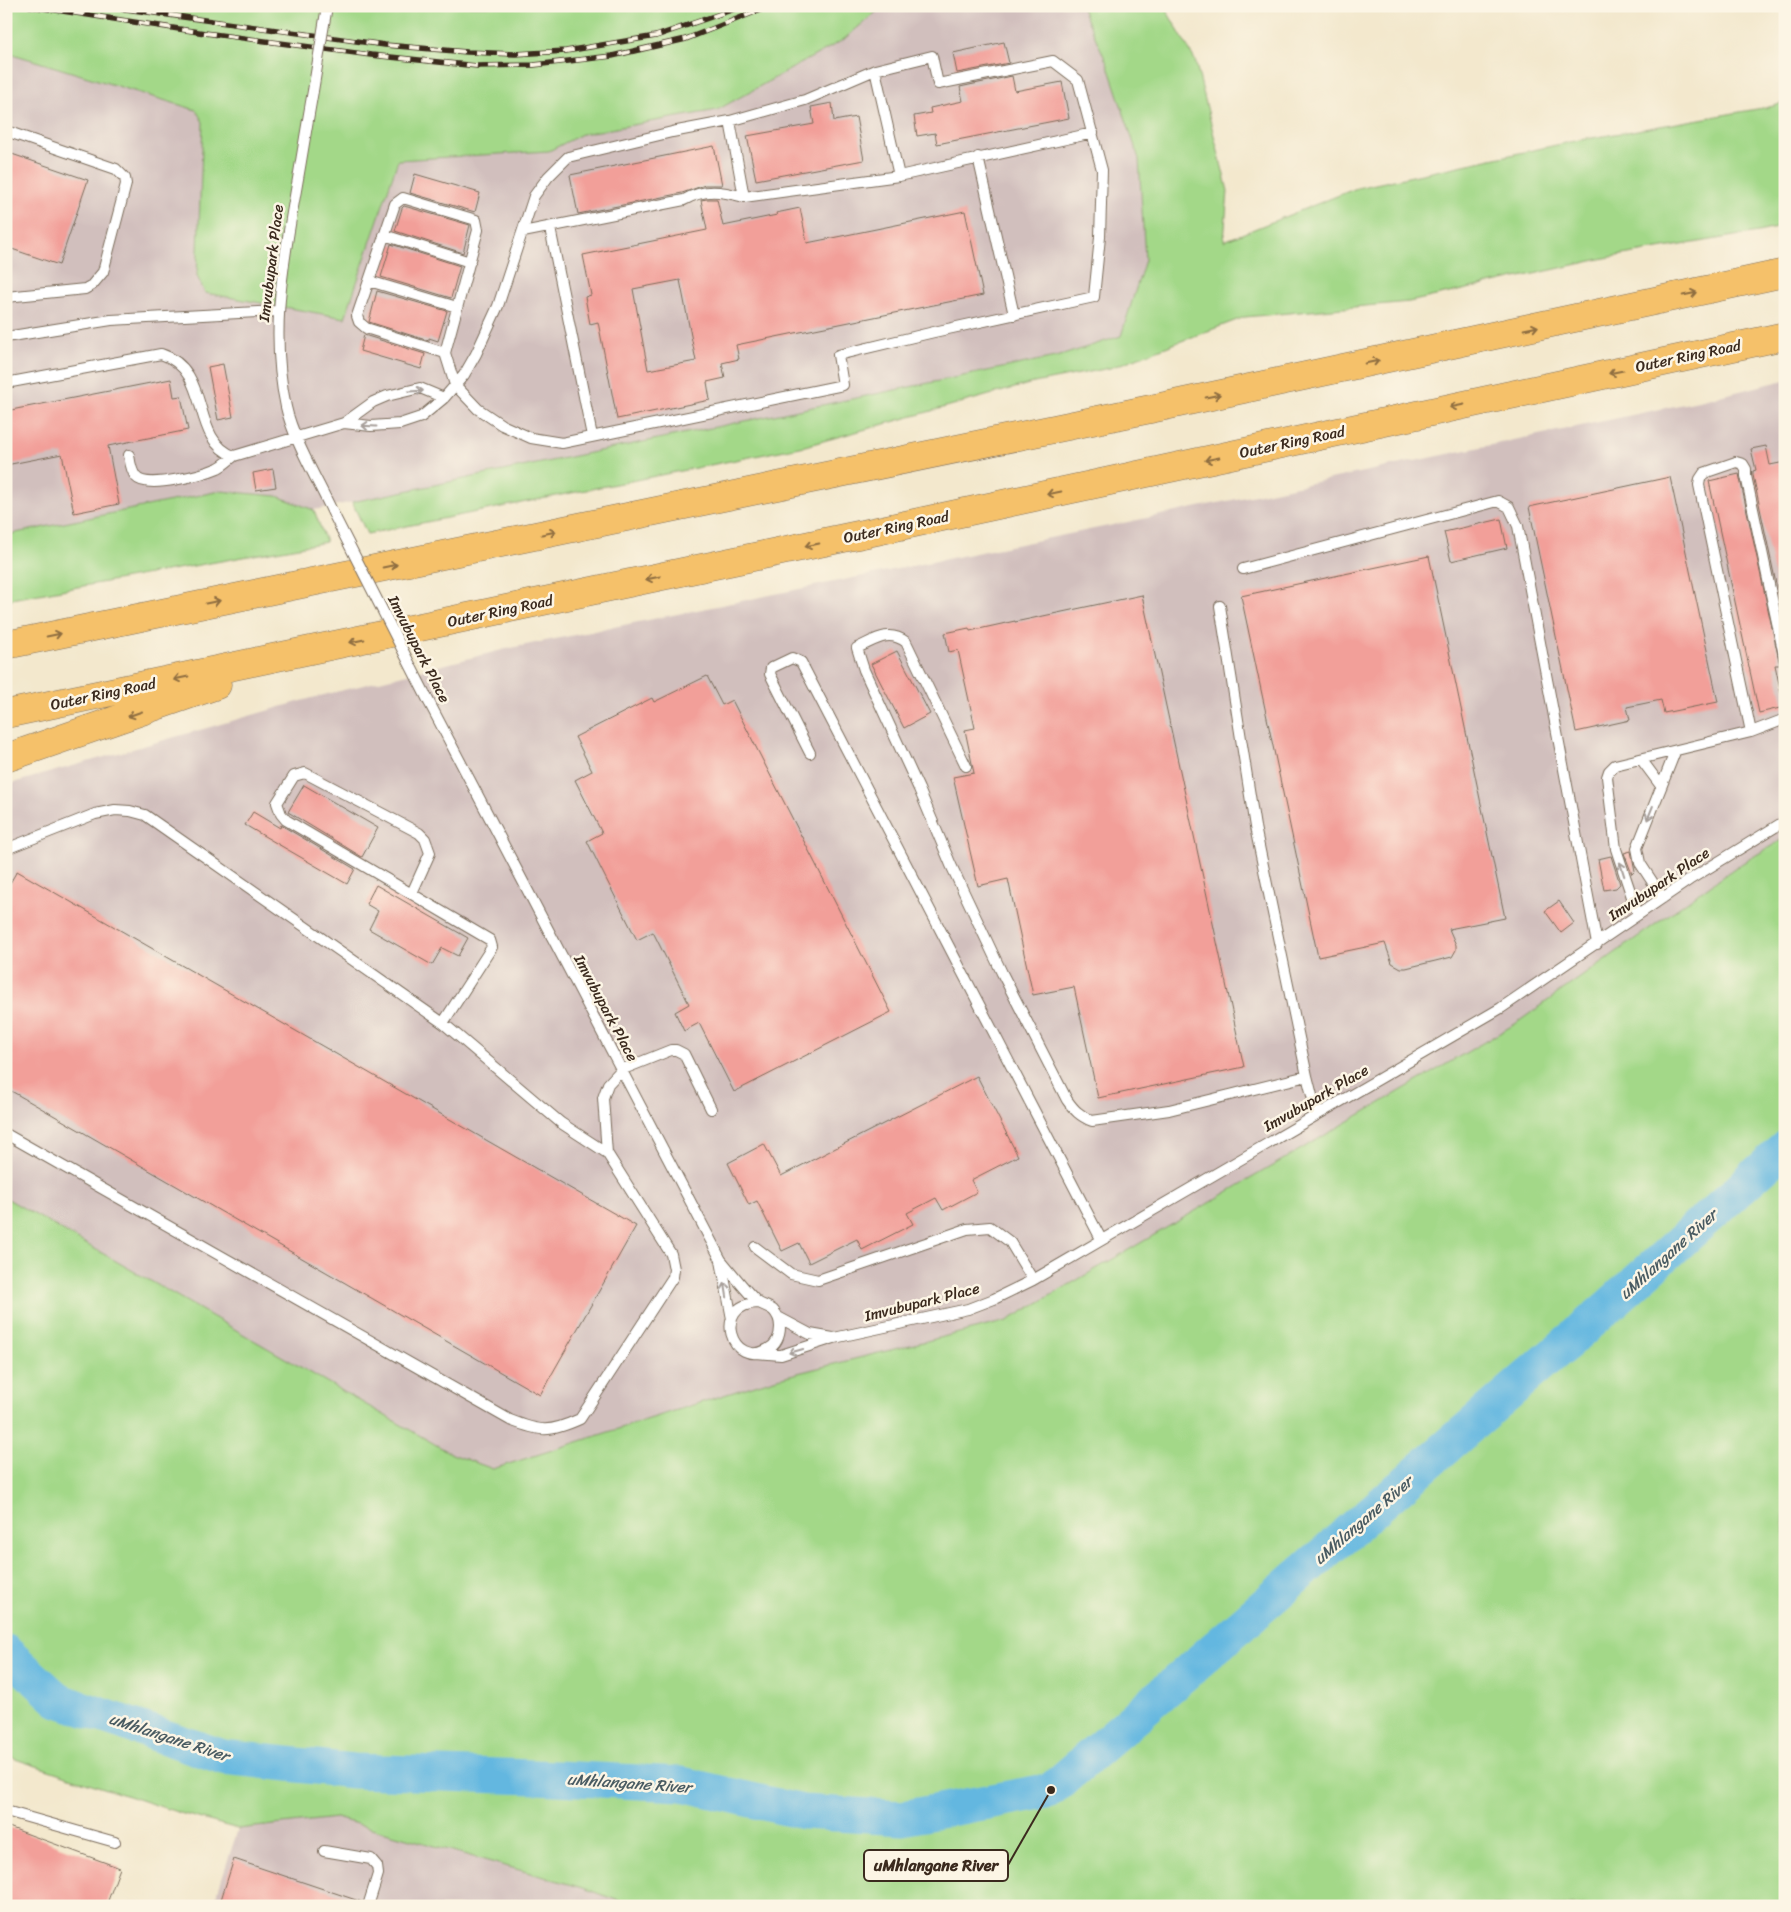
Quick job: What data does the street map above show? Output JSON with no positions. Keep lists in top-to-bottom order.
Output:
{
  "streets": {
    "highway": ["Outer Ring Road"],
    "lane": ["Imvubupark Place"]
  },
  "water": ["uMhlangane River"],
  "places": ["uMhlangane River"]
}
